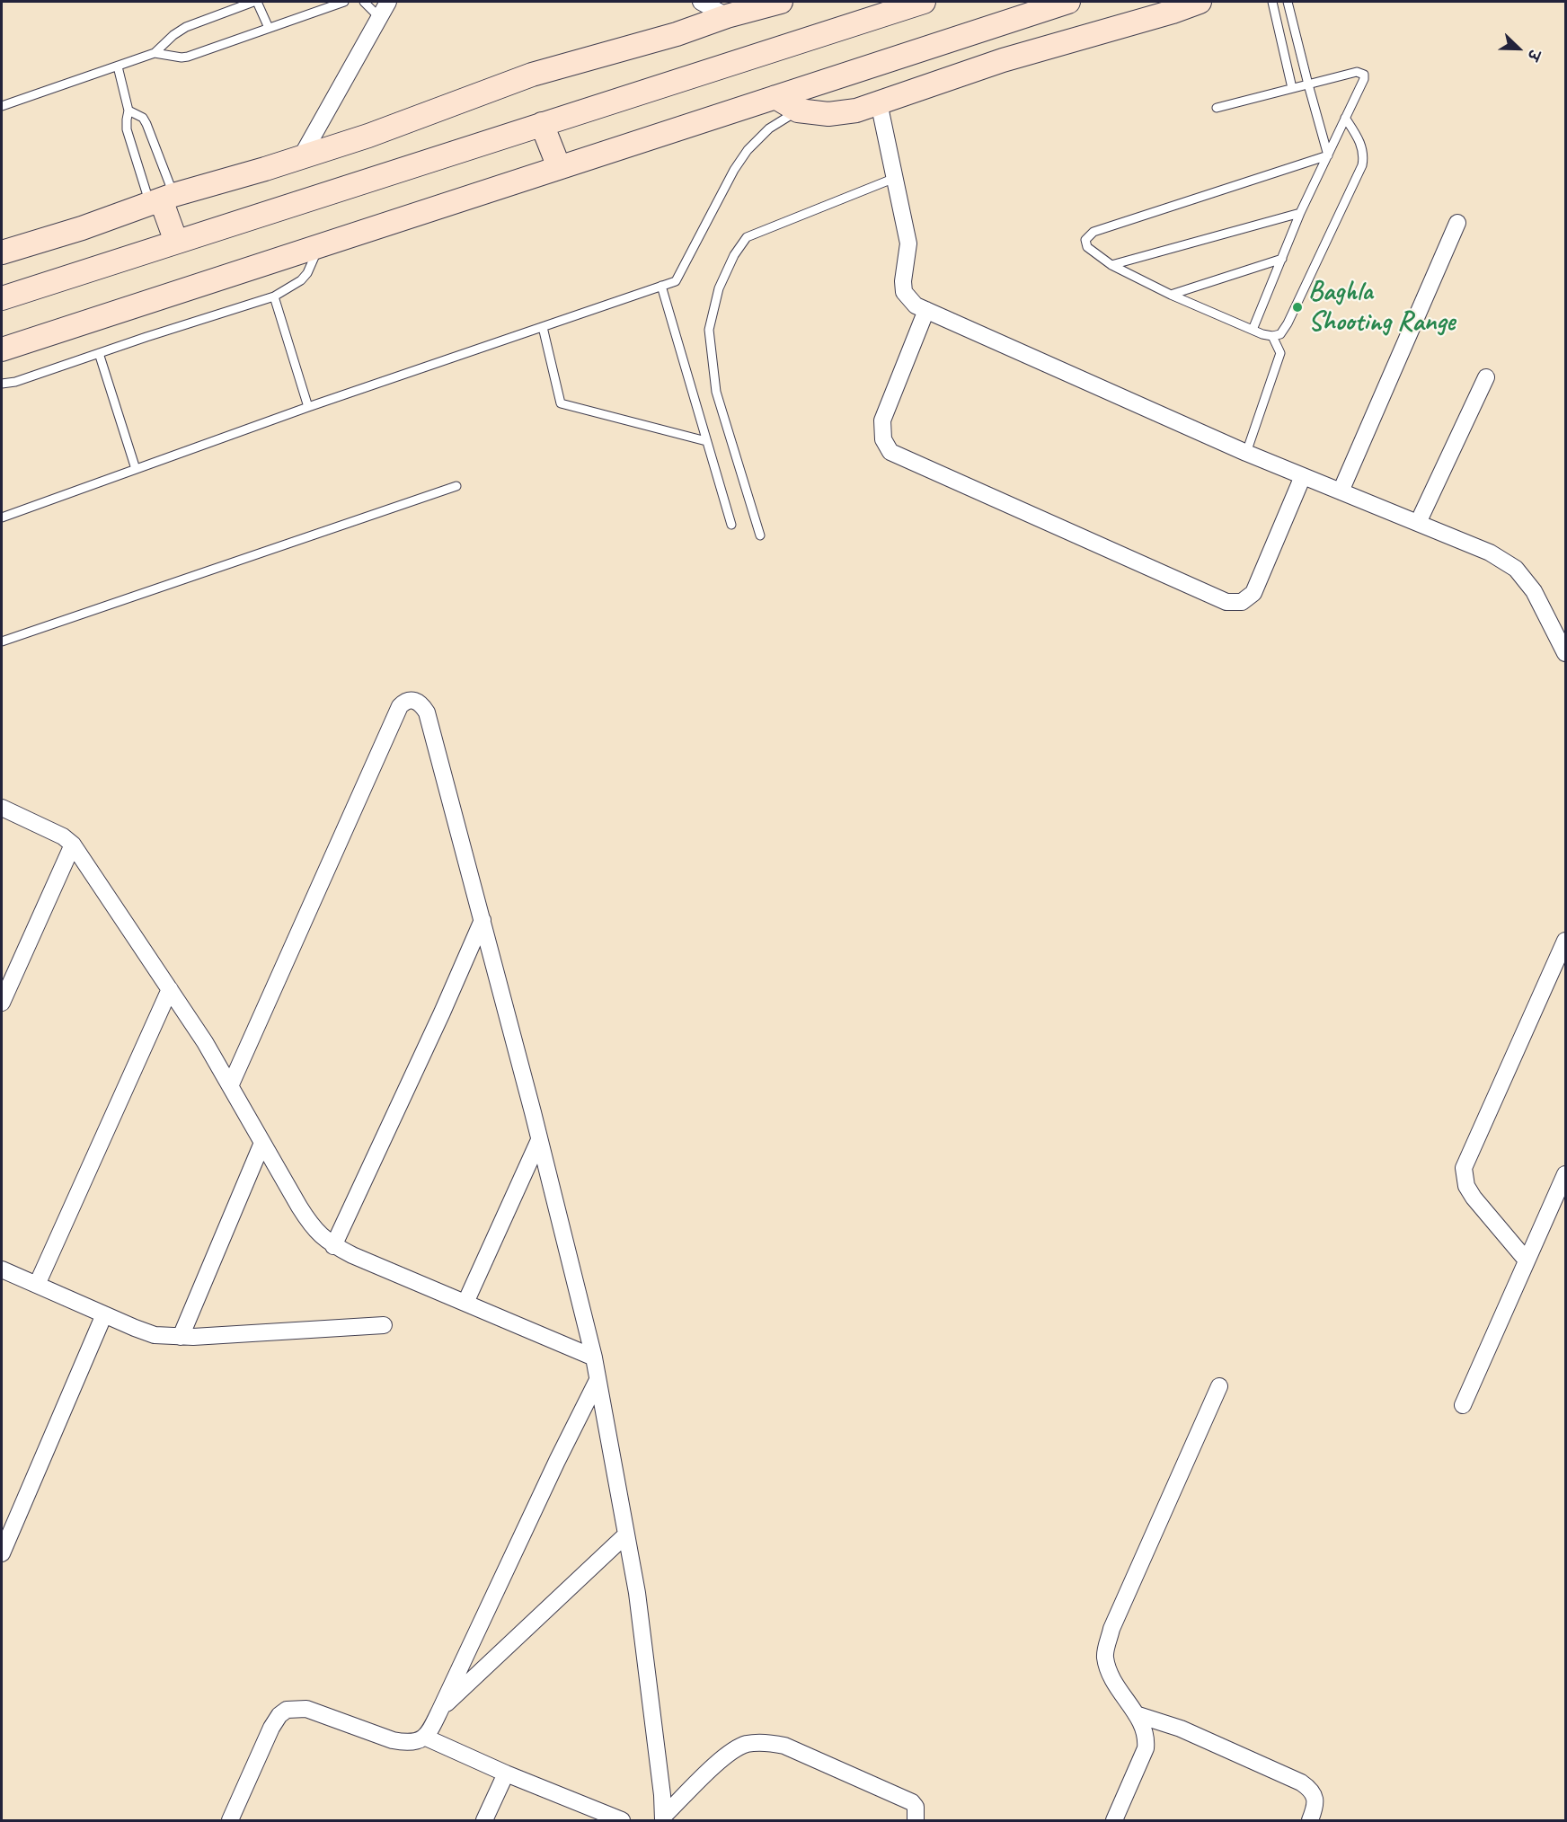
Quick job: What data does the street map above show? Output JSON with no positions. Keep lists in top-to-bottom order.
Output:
{
  "places": ["Baghla Shooting Range"],
  "north": "bottom right"
}
